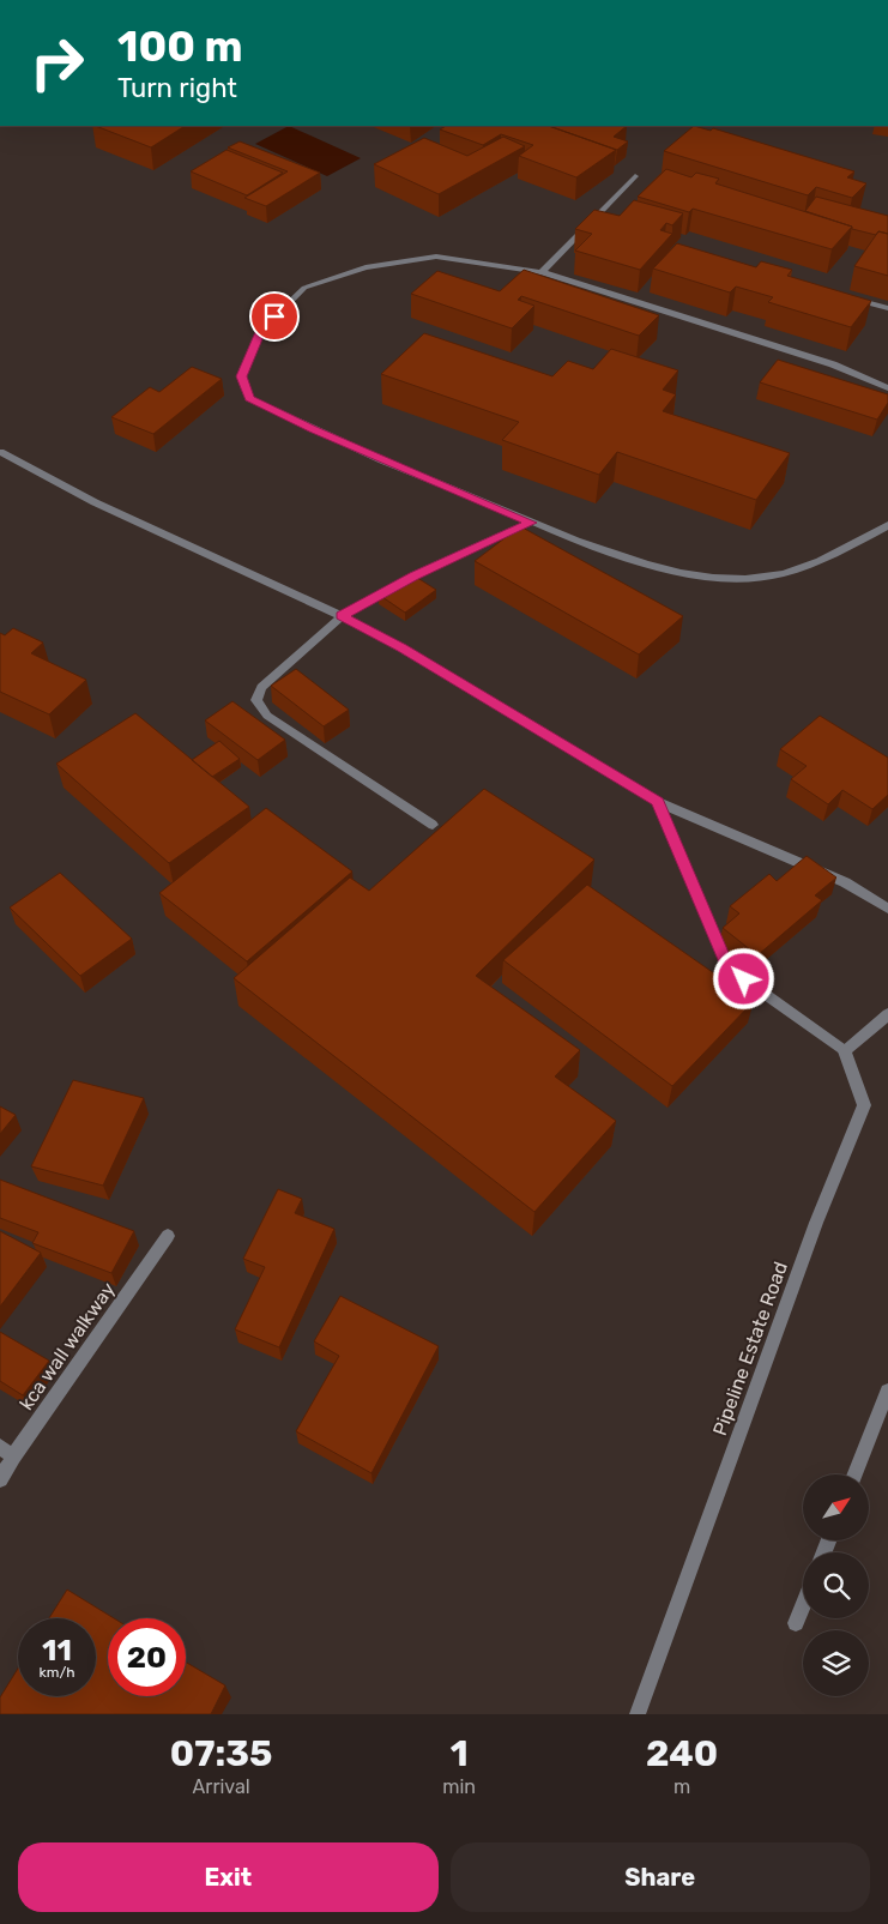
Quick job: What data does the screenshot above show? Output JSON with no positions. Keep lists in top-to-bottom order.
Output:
{
  "streets": {
    "street": ["kca wall walkway", "Pipeline Estate Road"]
  },
  "north": "top right",
  "page": {
    "turn": ["100 m", "Turn right"],
    "speed": "11 km/h",
    "limit": "20",
    "eta": [
      "07:35",
      "Arrival",
      "1",
      "min",
      "240",
      "m"
    ],
    "buttons": ["Exit", "Share"]
  }
}
